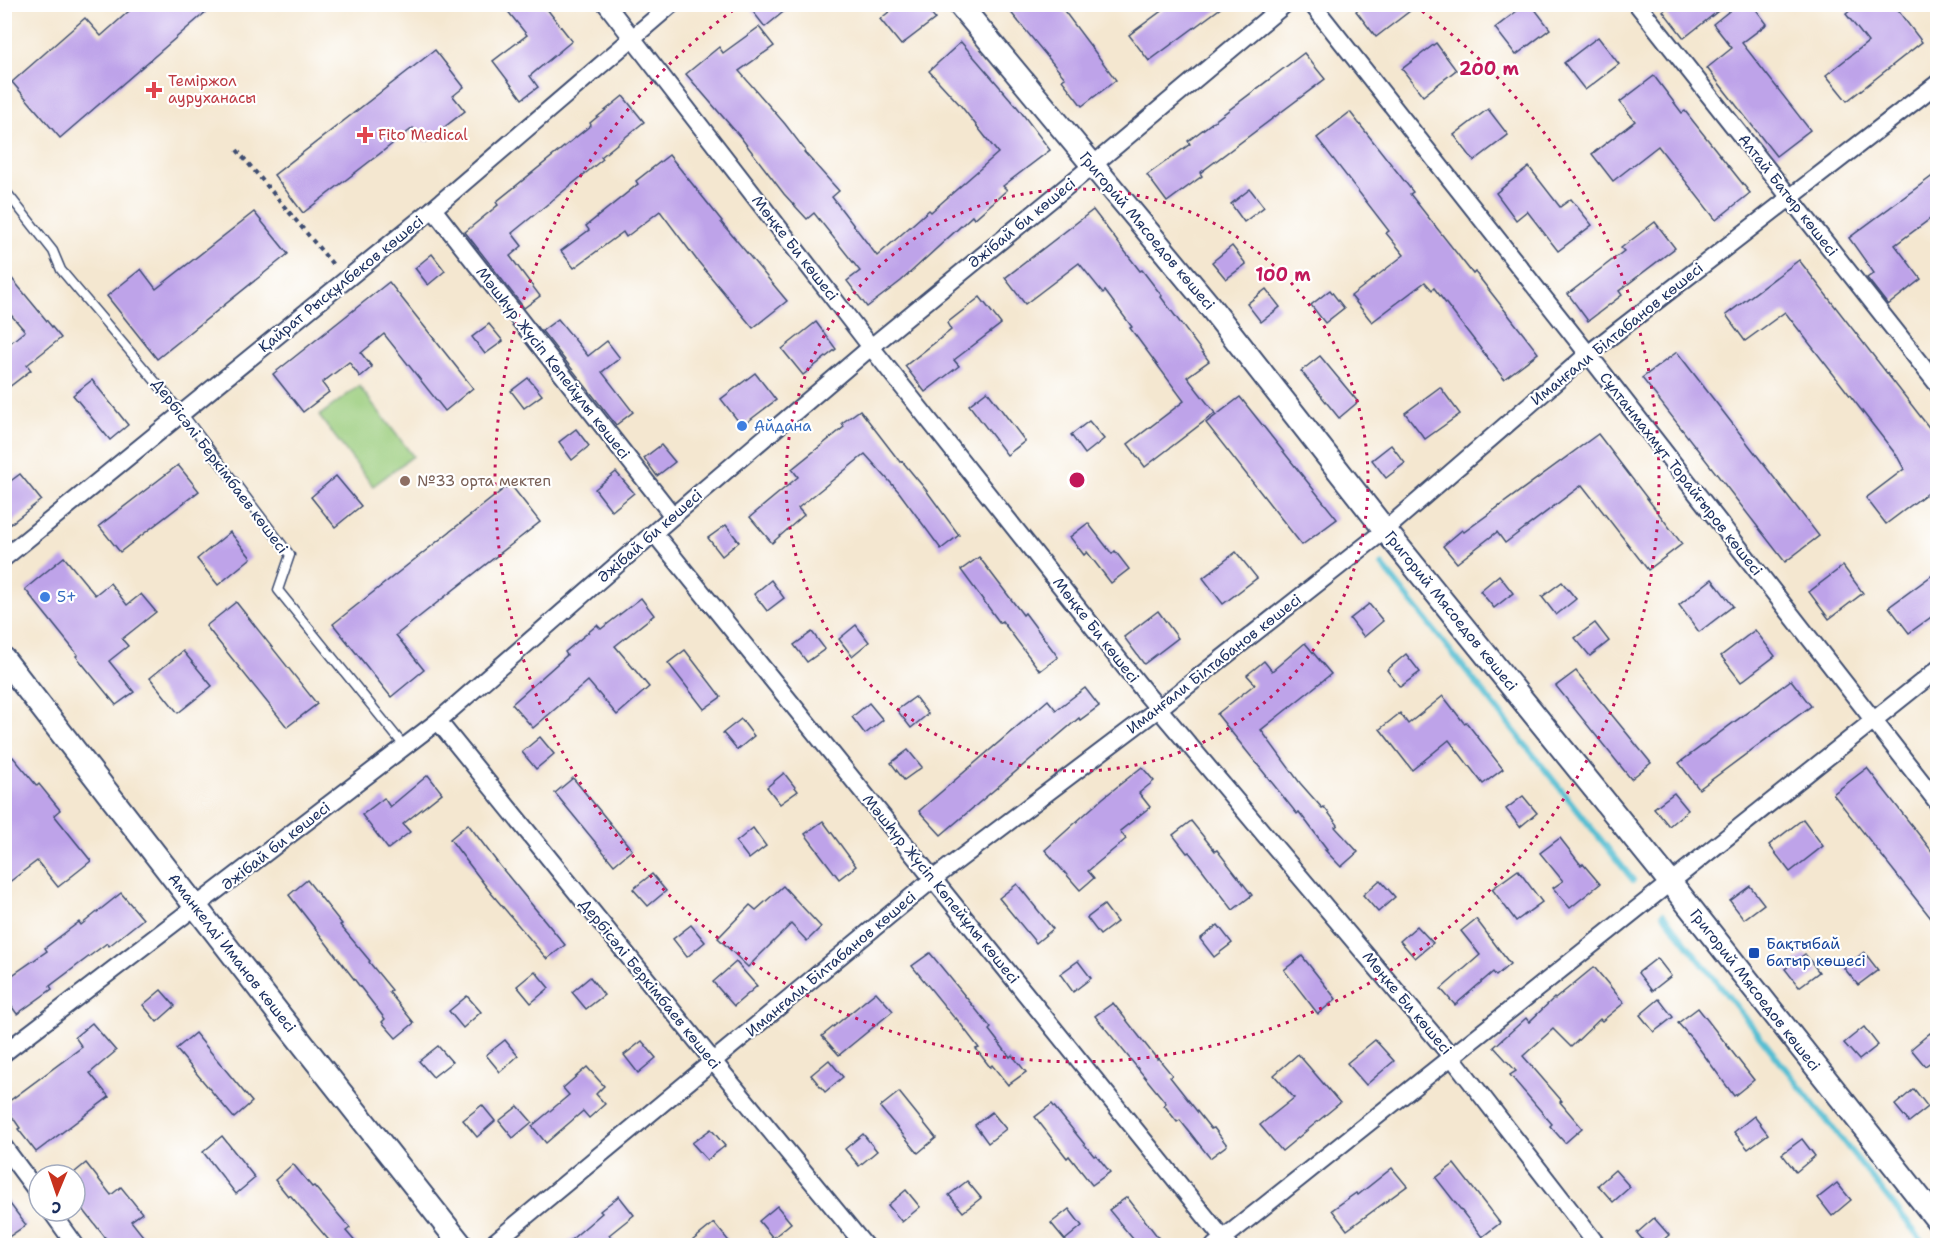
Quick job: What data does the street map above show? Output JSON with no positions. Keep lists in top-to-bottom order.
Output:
{
  "streets": {
    "main road": ["Григорий Мясоедов көшесі", "Аманкелді Иманов көшесі"],
    "street": [
      "Алтай Батыр көшесі",
      "Әжібай би көшесі",
      "Мөңке Би көшесі",
      "Қайрат Рысқұлбеков көшесі",
      "Иманғали Білтабанов көшесі",
      "Мәшһүр Жүсіп Көпейұлы көшесі",
      "Дербісәлі Беркімбаев көшесі",
      "Сұлтанмахмұт Торайғыров көшесі"
    ]
  },
  "crossings": [
    ["Алтай Батыр көшесі", "Иманғали Білтабанов көшесі"],
    ["Әжібай би көшесі", "Григорий Мясоедов көшесі"],
    ["Әжібай би көшесі", "Мөңке Би көшесі"],
    ["Әжібай би көшесі", "Мәшһүр Жүсіп Көпейұлы көшесі"],
    ["Әжібай би көшесі", "Дербісәлі Беркімбаев көшесі"],
    ["Әжібай би көшесі", "Аманкелді Иманов көшесі"],
    ["Григорий Мясоедов көшесі", "Иманғали Білтабанов көшесі"],
    ["Мөңке Би көшесі", "Қайрат Рысқұлбеков көшесі"],
    ["Мөңке Би көшесі", "Иманғали Білтабанов көшесі"],
    ["Қайрат Рысқұлбеков көшесі", "Мәшһүр Жүсіп Көпейұлы көшесі"],
    ["Қайрат Рысқұлбеков көшесі", "Дербісәлі Беркімбаев көшесі"],
    ["Иманғали Білтабанов көшесі", "Мәшһүр Жүсіп Көпейұлы көшесі"],
    ["Иманғали Білтабанов көшесі", "Дербісәлі Беркімбаев көшесі"],
    ["Иманғали Білтабанов көшесі", "Сұлтанмахмұт Торайғыров көшесі"]
  ],
  "places": {
    "health": ["Теміржол ауруханасы", "Fito Medical"],
    "other": ["Айдана", "№33 орта мектеп", "5+"],
    "transit": ["Бақтыбай батыр көшесі"]
  },
  "north": "bottom",
  "rings": ["200 m", "100 m"]
}
